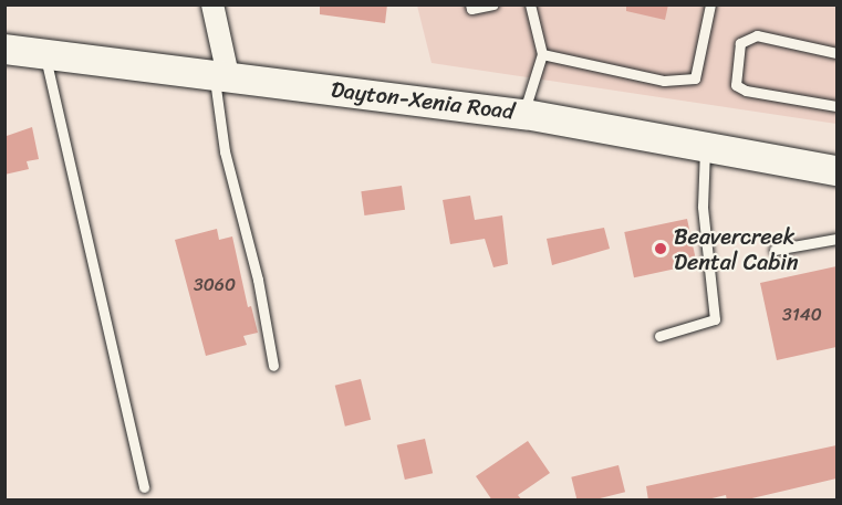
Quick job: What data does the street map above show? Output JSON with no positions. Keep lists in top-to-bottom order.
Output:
{
  "streets": {
    "main road": ["Dayton-Xenia Road"]
  },
  "places": ["Beavercreek Dental Cabin"],
  "house_numbers": ["3060", "3140"]
}
